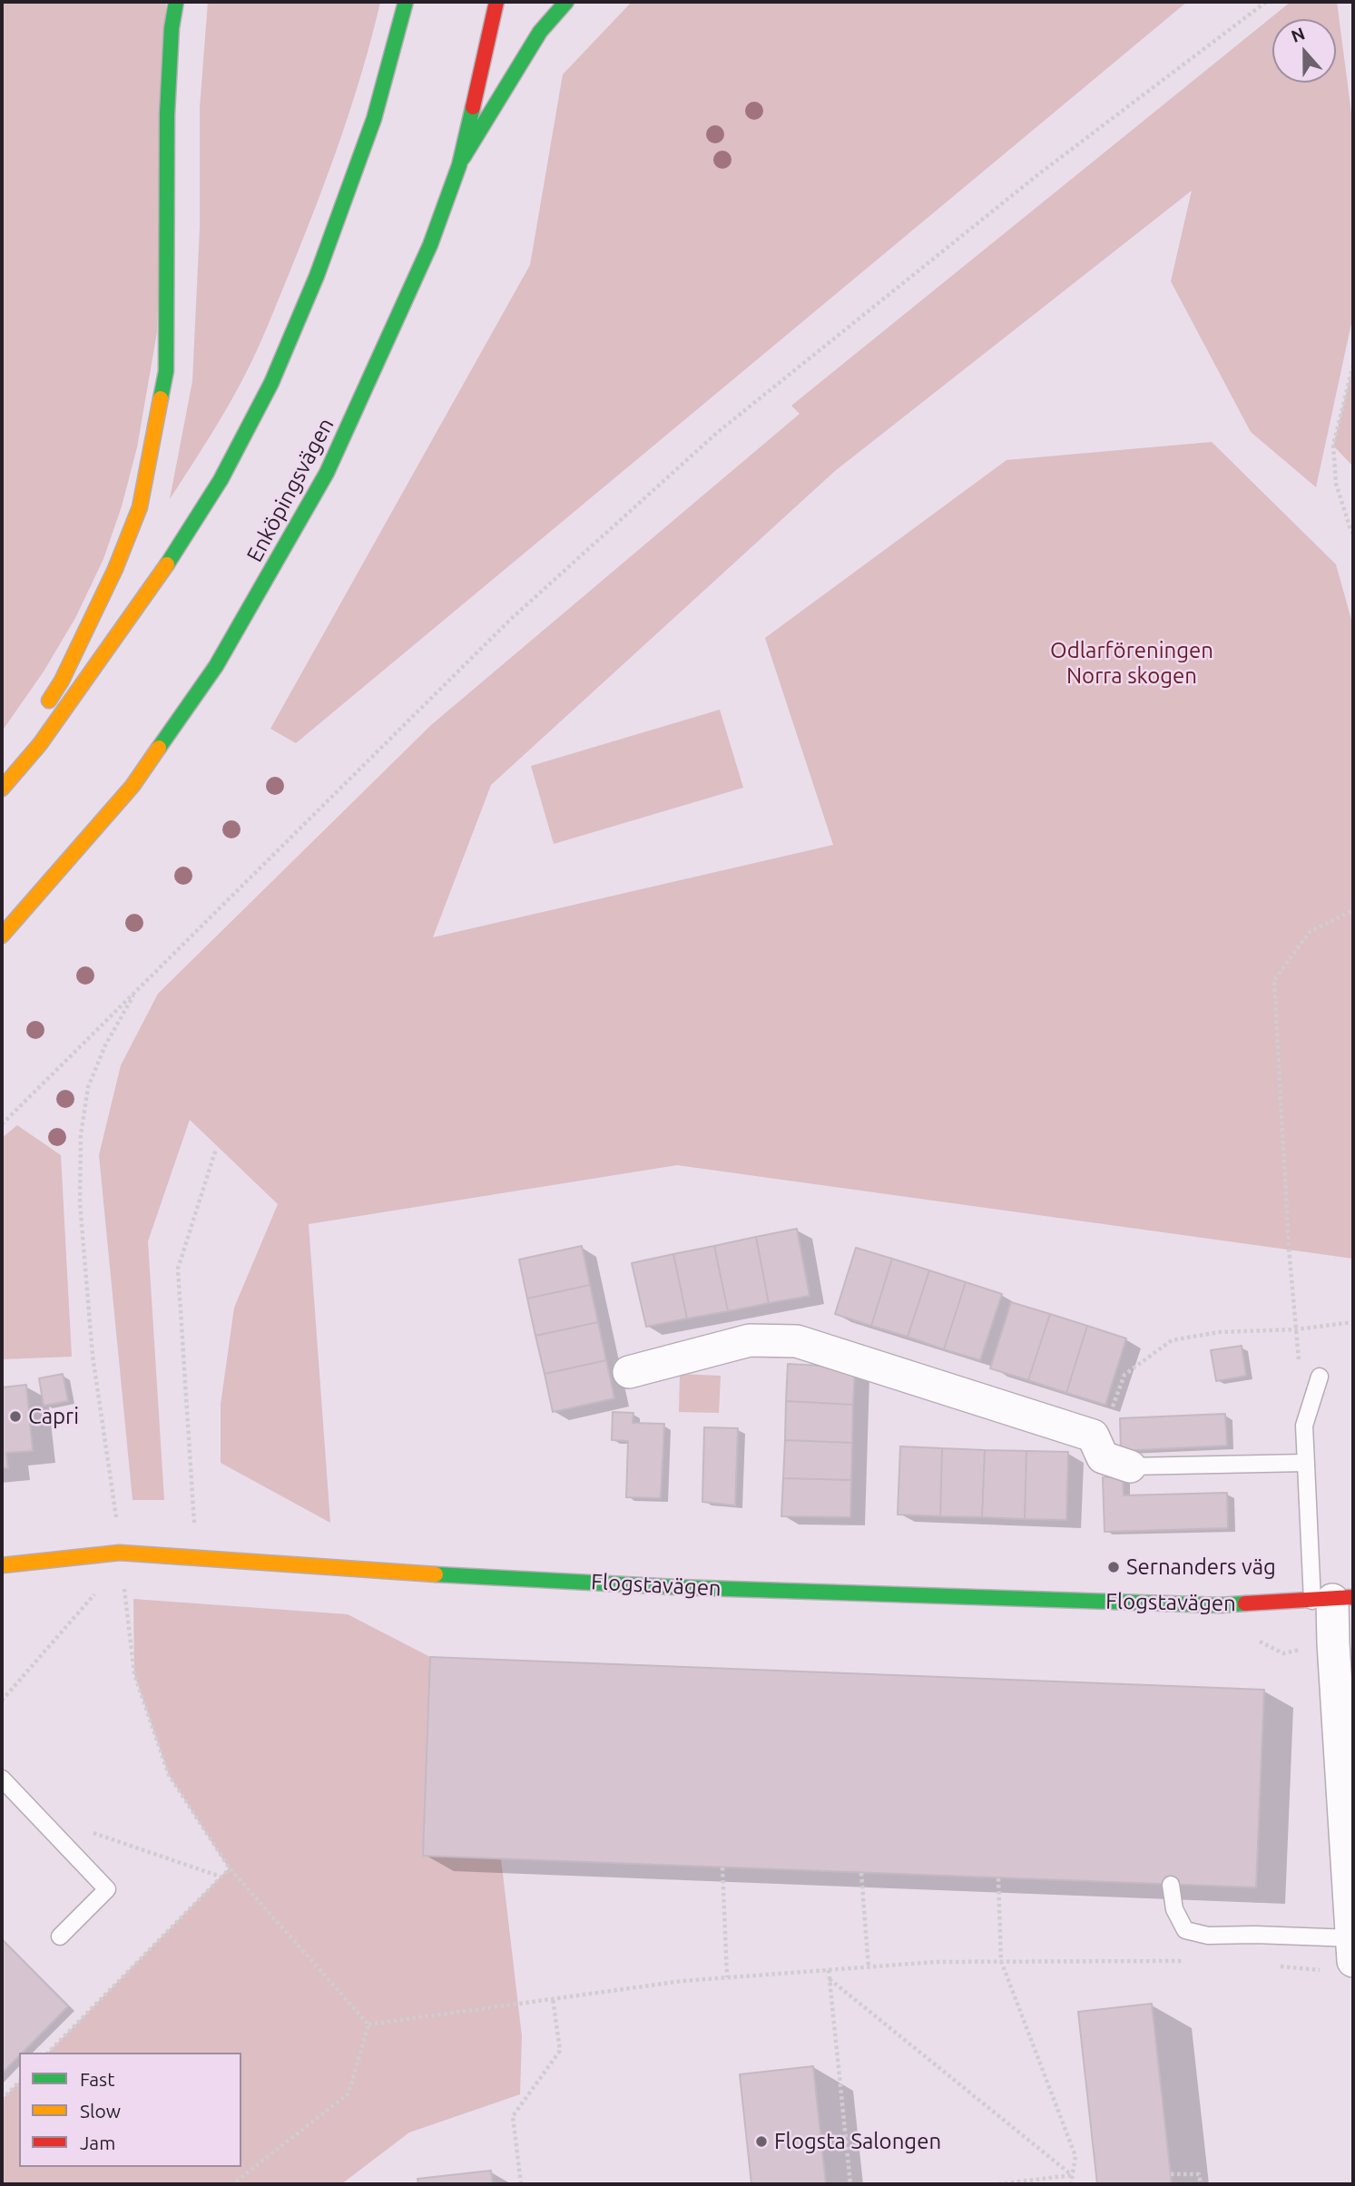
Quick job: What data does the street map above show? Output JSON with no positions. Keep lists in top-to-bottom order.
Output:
{
  "streets": {
    "main road": ["Enköpingsvägen", "Flogstavägen"]
  },
  "parks": ["Odlarföreningen Norra skogen"],
  "places": ["Capri", "Sernanders väg", "Flogsta Salongen"],
  "legend": ["Fast", "Slow", "Jam"],
  "north": "top"
}
